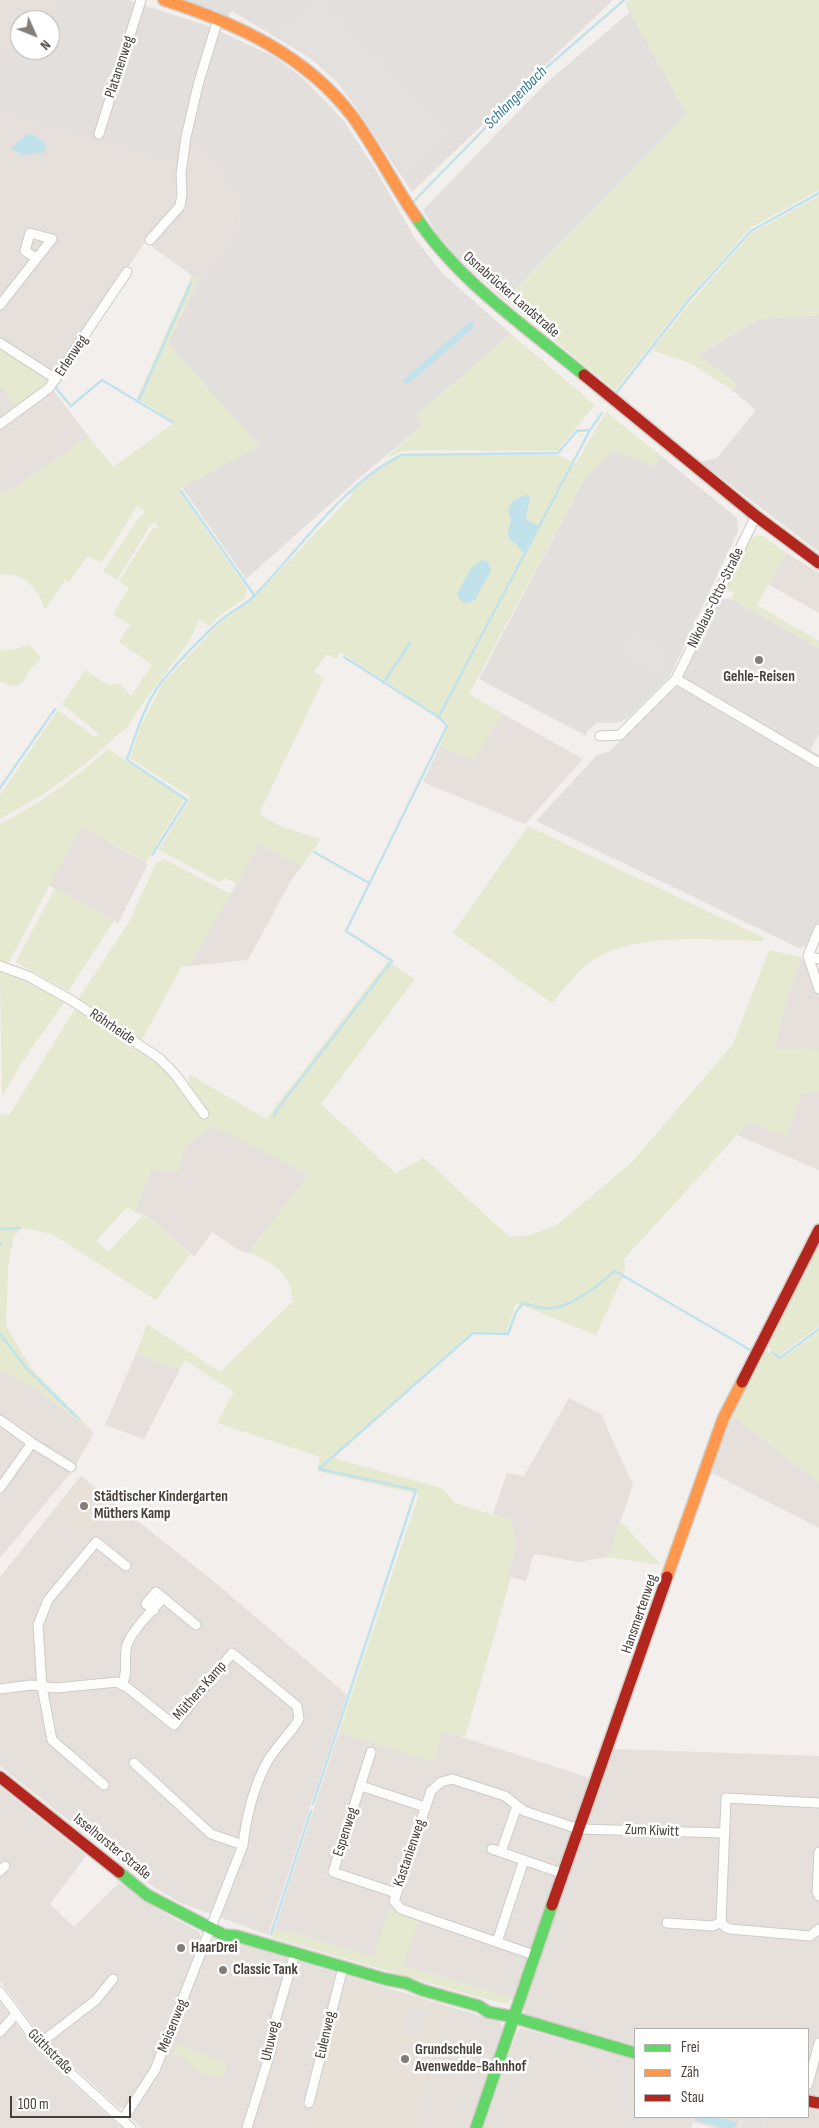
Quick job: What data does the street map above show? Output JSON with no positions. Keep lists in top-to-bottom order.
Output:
{
  "streets": {
    "street": [
      "Platanenweg",
      "Osnabrücker Landstraße",
      "Erlenweg",
      "Nikolaus-Otto-Straße",
      "Röhrheide",
      "Hansmertenweg",
      "Müthers Kamp",
      "Zum Kiwitt",
      "Espenweg",
      "Isselhorster Straße",
      "Kastanienweg",
      "Meisenweg",
      "Eulenweg",
      "Uhuweg",
      "Güthstraße"
    ]
  },
  "crossings": [
    ["Osnabrücker Landstraße", "Nikolaus-Otto-Straße"],
    ["Hansmertenweg", "Zum Kiwitt"],
    ["Hansmertenweg", "Isselhorster Straße"],
    ["Hansmertenweg", "Kastanienweg"],
    ["Müthers Kamp", "Isselhorster Straße"],
    ["Müthers Kamp", "Meisenweg"],
    ["Zum Kiwitt", "Kastanienweg"],
    ["Espenweg", "Kastanienweg"],
    ["Isselhorster Straße", "Meisenweg"],
    ["Isselhorster Straße", "Eulenweg"],
    ["Isselhorster Straße", "Uhuweg"],
    ["Meisenweg", "Güthstraße"]
  ],
  "water": ["Schlangenbach"],
  "places": [
    "Gehle-Reisen",
    "Städtischer Kindergarten Müthers Kamp",
    "HaarDrei",
    "Classic Tank",
    "Grundschule Avenwedde-Bahnhof"
  ],
  "legend": ["Frei", "Zäh", "Stau"],
  "scale_bar": "100 m",
  "north": "bottom right"
}
